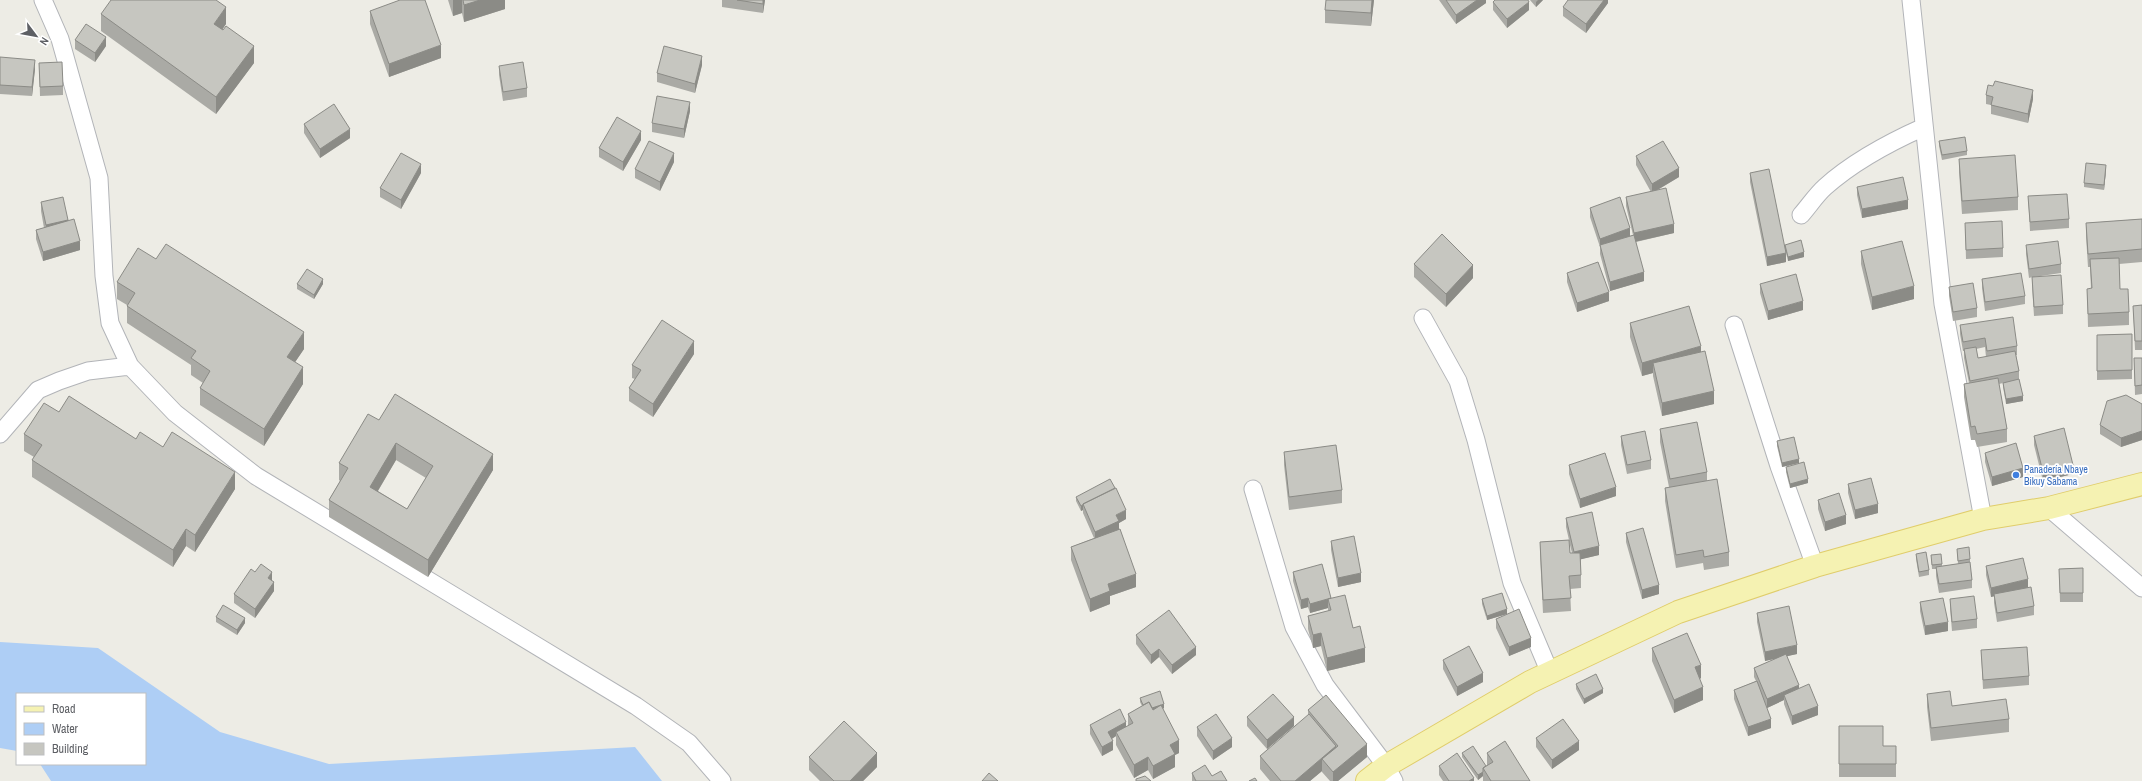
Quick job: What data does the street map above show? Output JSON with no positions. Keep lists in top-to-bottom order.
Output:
{
  "places": ["Panadería Nbaye Bikuy Sabama"],
  "legend": ["Road", "Water", "Building"],
  "north": "bottom right"
}
